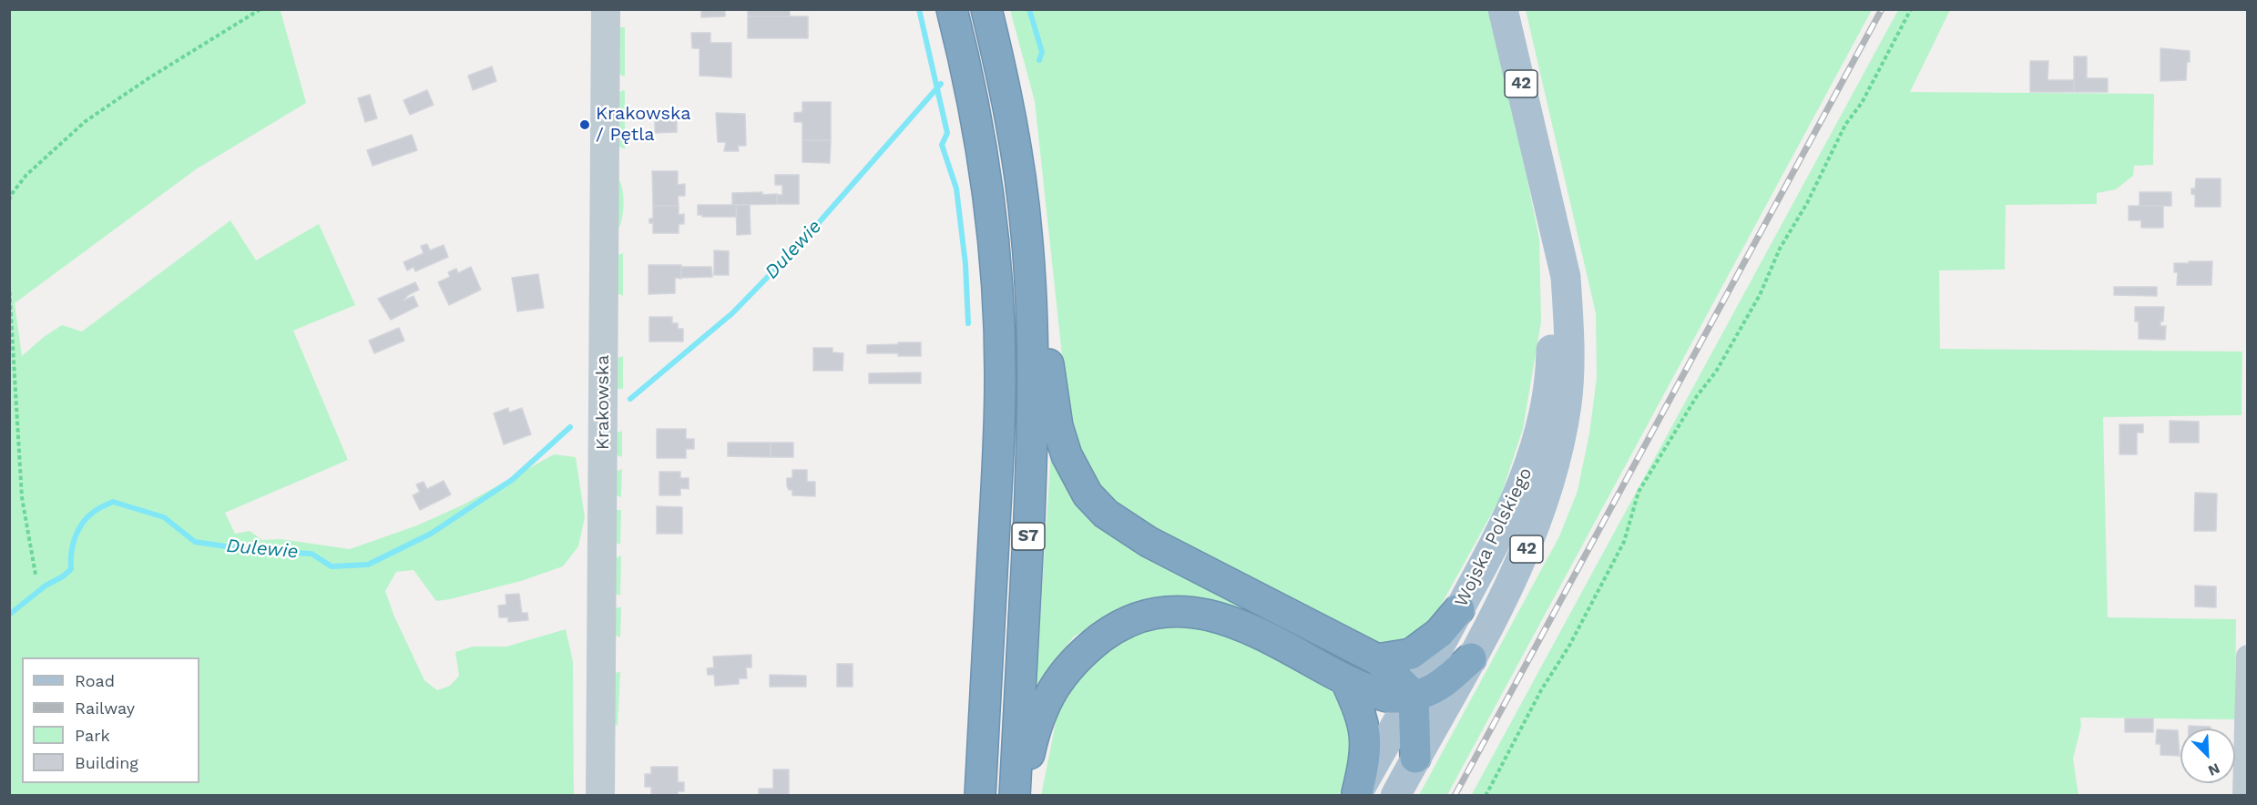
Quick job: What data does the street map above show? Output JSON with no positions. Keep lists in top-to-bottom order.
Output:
{
  "streets": {
    "highway": ["S7"],
    "main road": ["42", "Wojska Polskiego"],
    "street": ["Krakowska"]
  },
  "water": ["Dulewie"],
  "places": ["Krakowska / Pętla"],
  "legend": [
    "Road",
    "Railway",
    "Park",
    "Building"
  ],
  "north": "bottom right"
}
